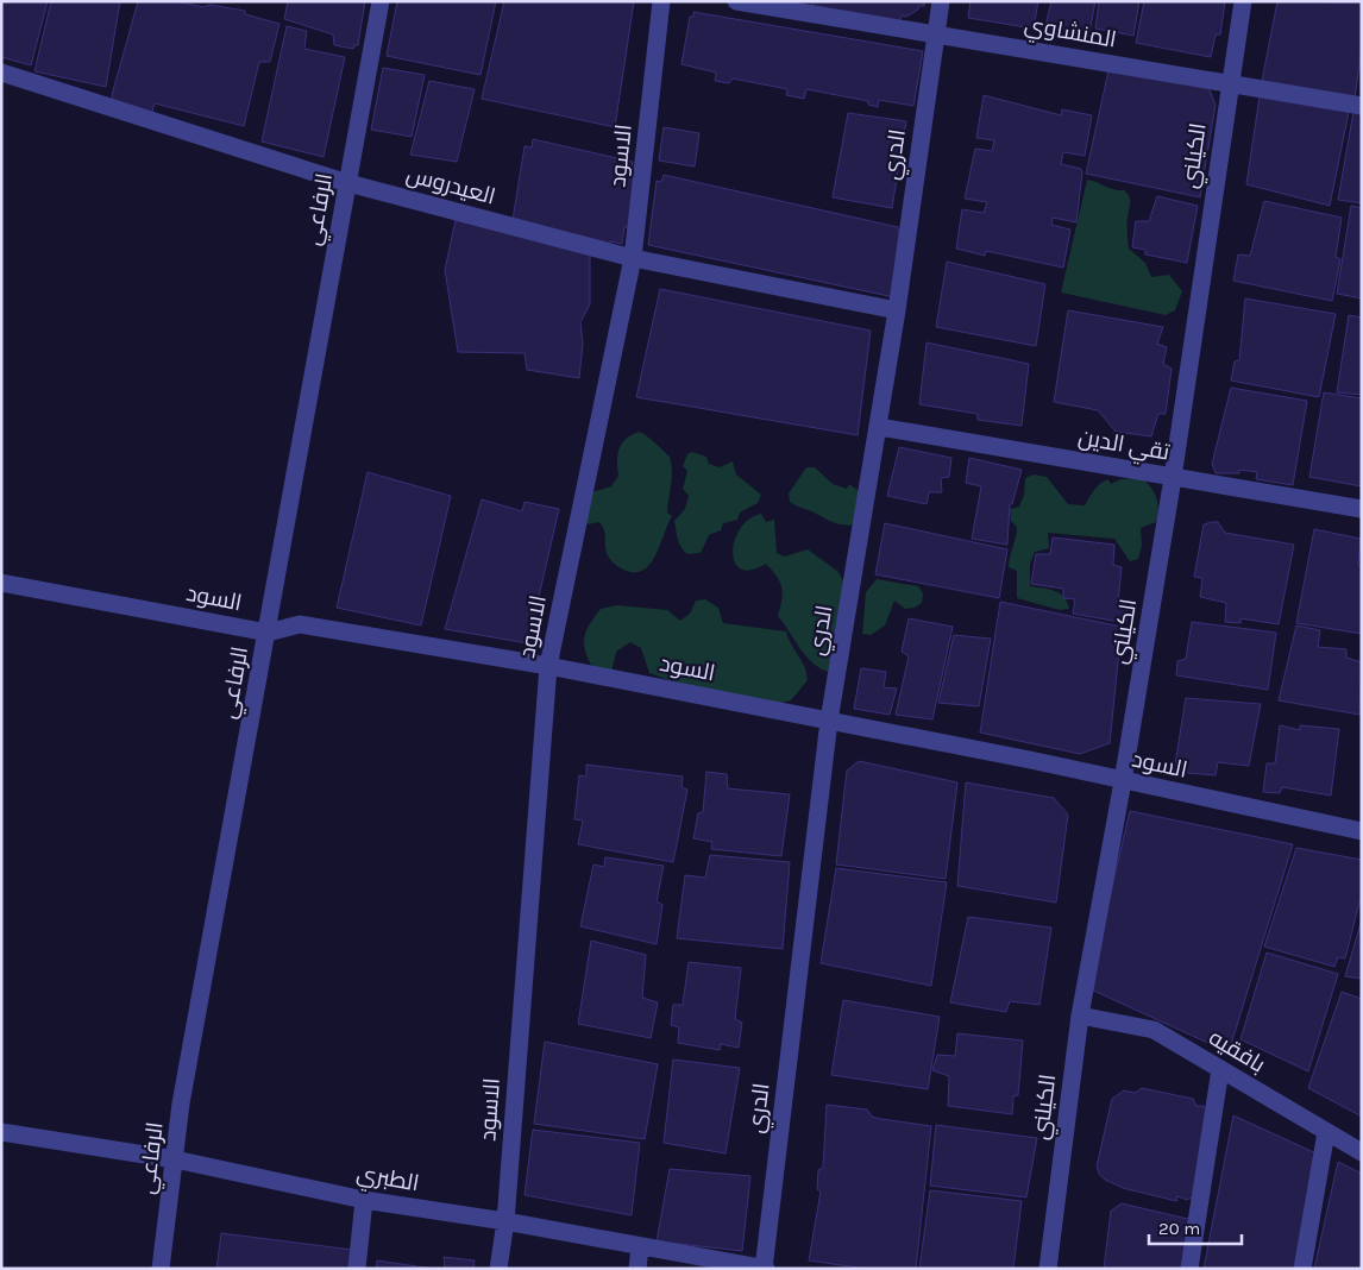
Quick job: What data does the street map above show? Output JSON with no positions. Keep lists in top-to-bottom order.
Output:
{
  "streets": {
    "street": [
      "المنشاوي",
      "الدري",
      "الاسود",
      "الكيلني",
      "العيدروس",
      "الرفاعي",
      "تقي الدين",
      "السود",
      "بافقيه",
      "الطبري"
    ]
  },
  "crossings": [
    ["المنشاوي", "الدري"],
    ["المنشاوي", "الكيلني"],
    ["الدري", "العيدروس"],
    ["الدري", "تقي الدين"],
    ["الدري", "السود"],
    ["الدري", "الطبري"],
    ["الاسود", "العيدروس"],
    ["الاسود", "السود"],
    ["الاسود", "الطبري"],
    ["الكيلني", "تقي الدين"],
    ["الكيلني", "السود"],
    ["الكيلني", "بافقيه"],
    ["العيدروس", "الرفاعي"],
    ["الرفاعي", "السود"],
    ["الرفاعي", "الطبري"]
  ],
  "scale_bar": "20 m"
}
